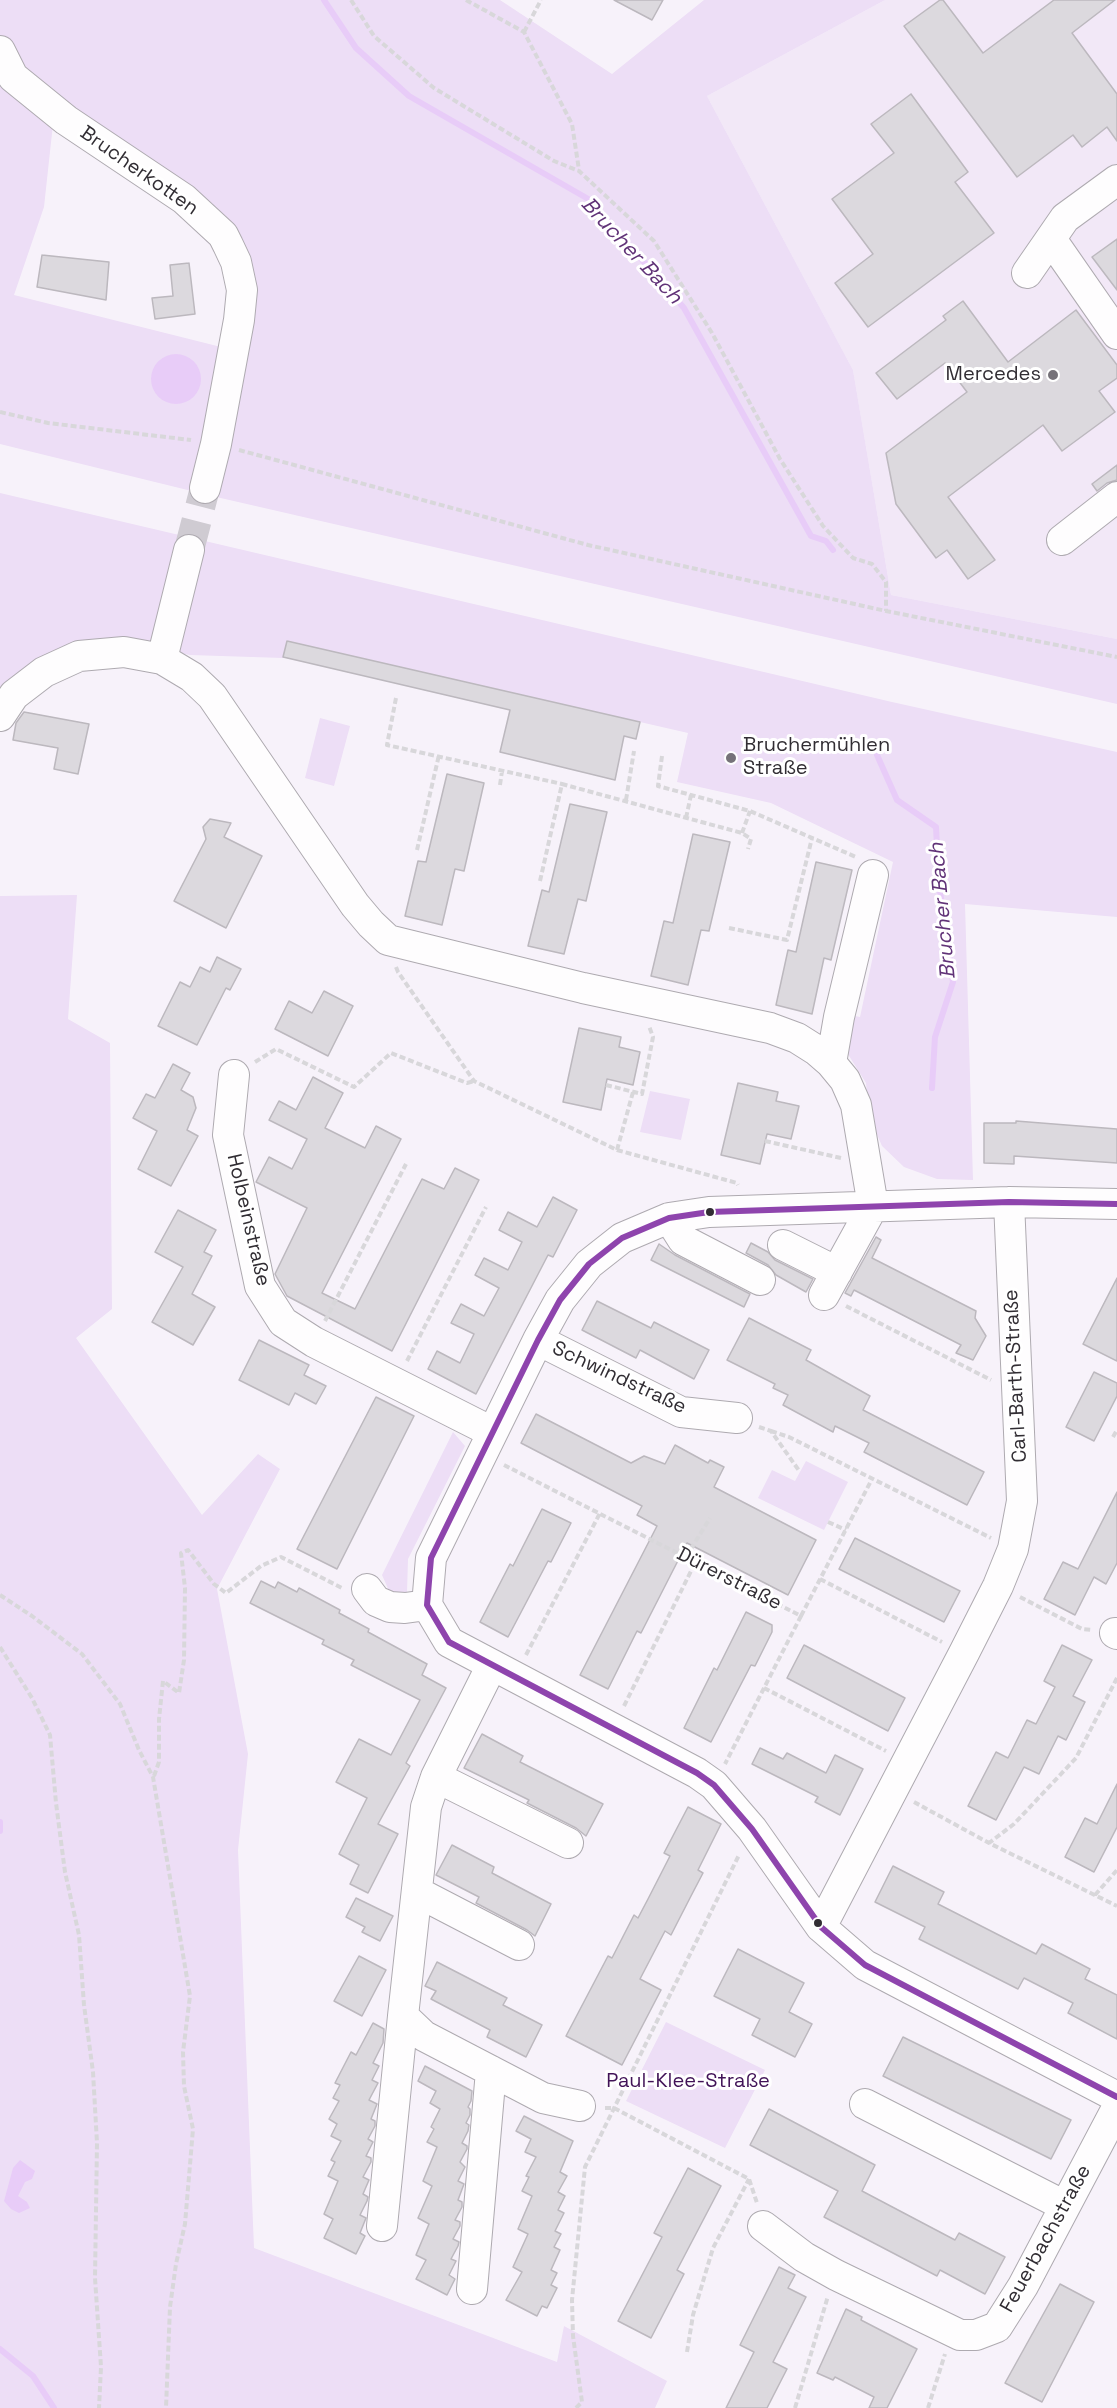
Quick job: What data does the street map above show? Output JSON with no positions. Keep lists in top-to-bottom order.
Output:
{
  "streets": {
    "street": [
      "Brucherkotten",
      "Holbeinstraße",
      "Carl-Barth-Straße",
      "Schwindstraße",
      "Feuerbachstraße"
    ],
    "path": ["Dürerstraße"]
  },
  "water": ["Brucher Bach"],
  "parks": ["Paul-Klee-Straße"],
  "places": ["Mercedes", "Bruchermühlen Straße"]
}
